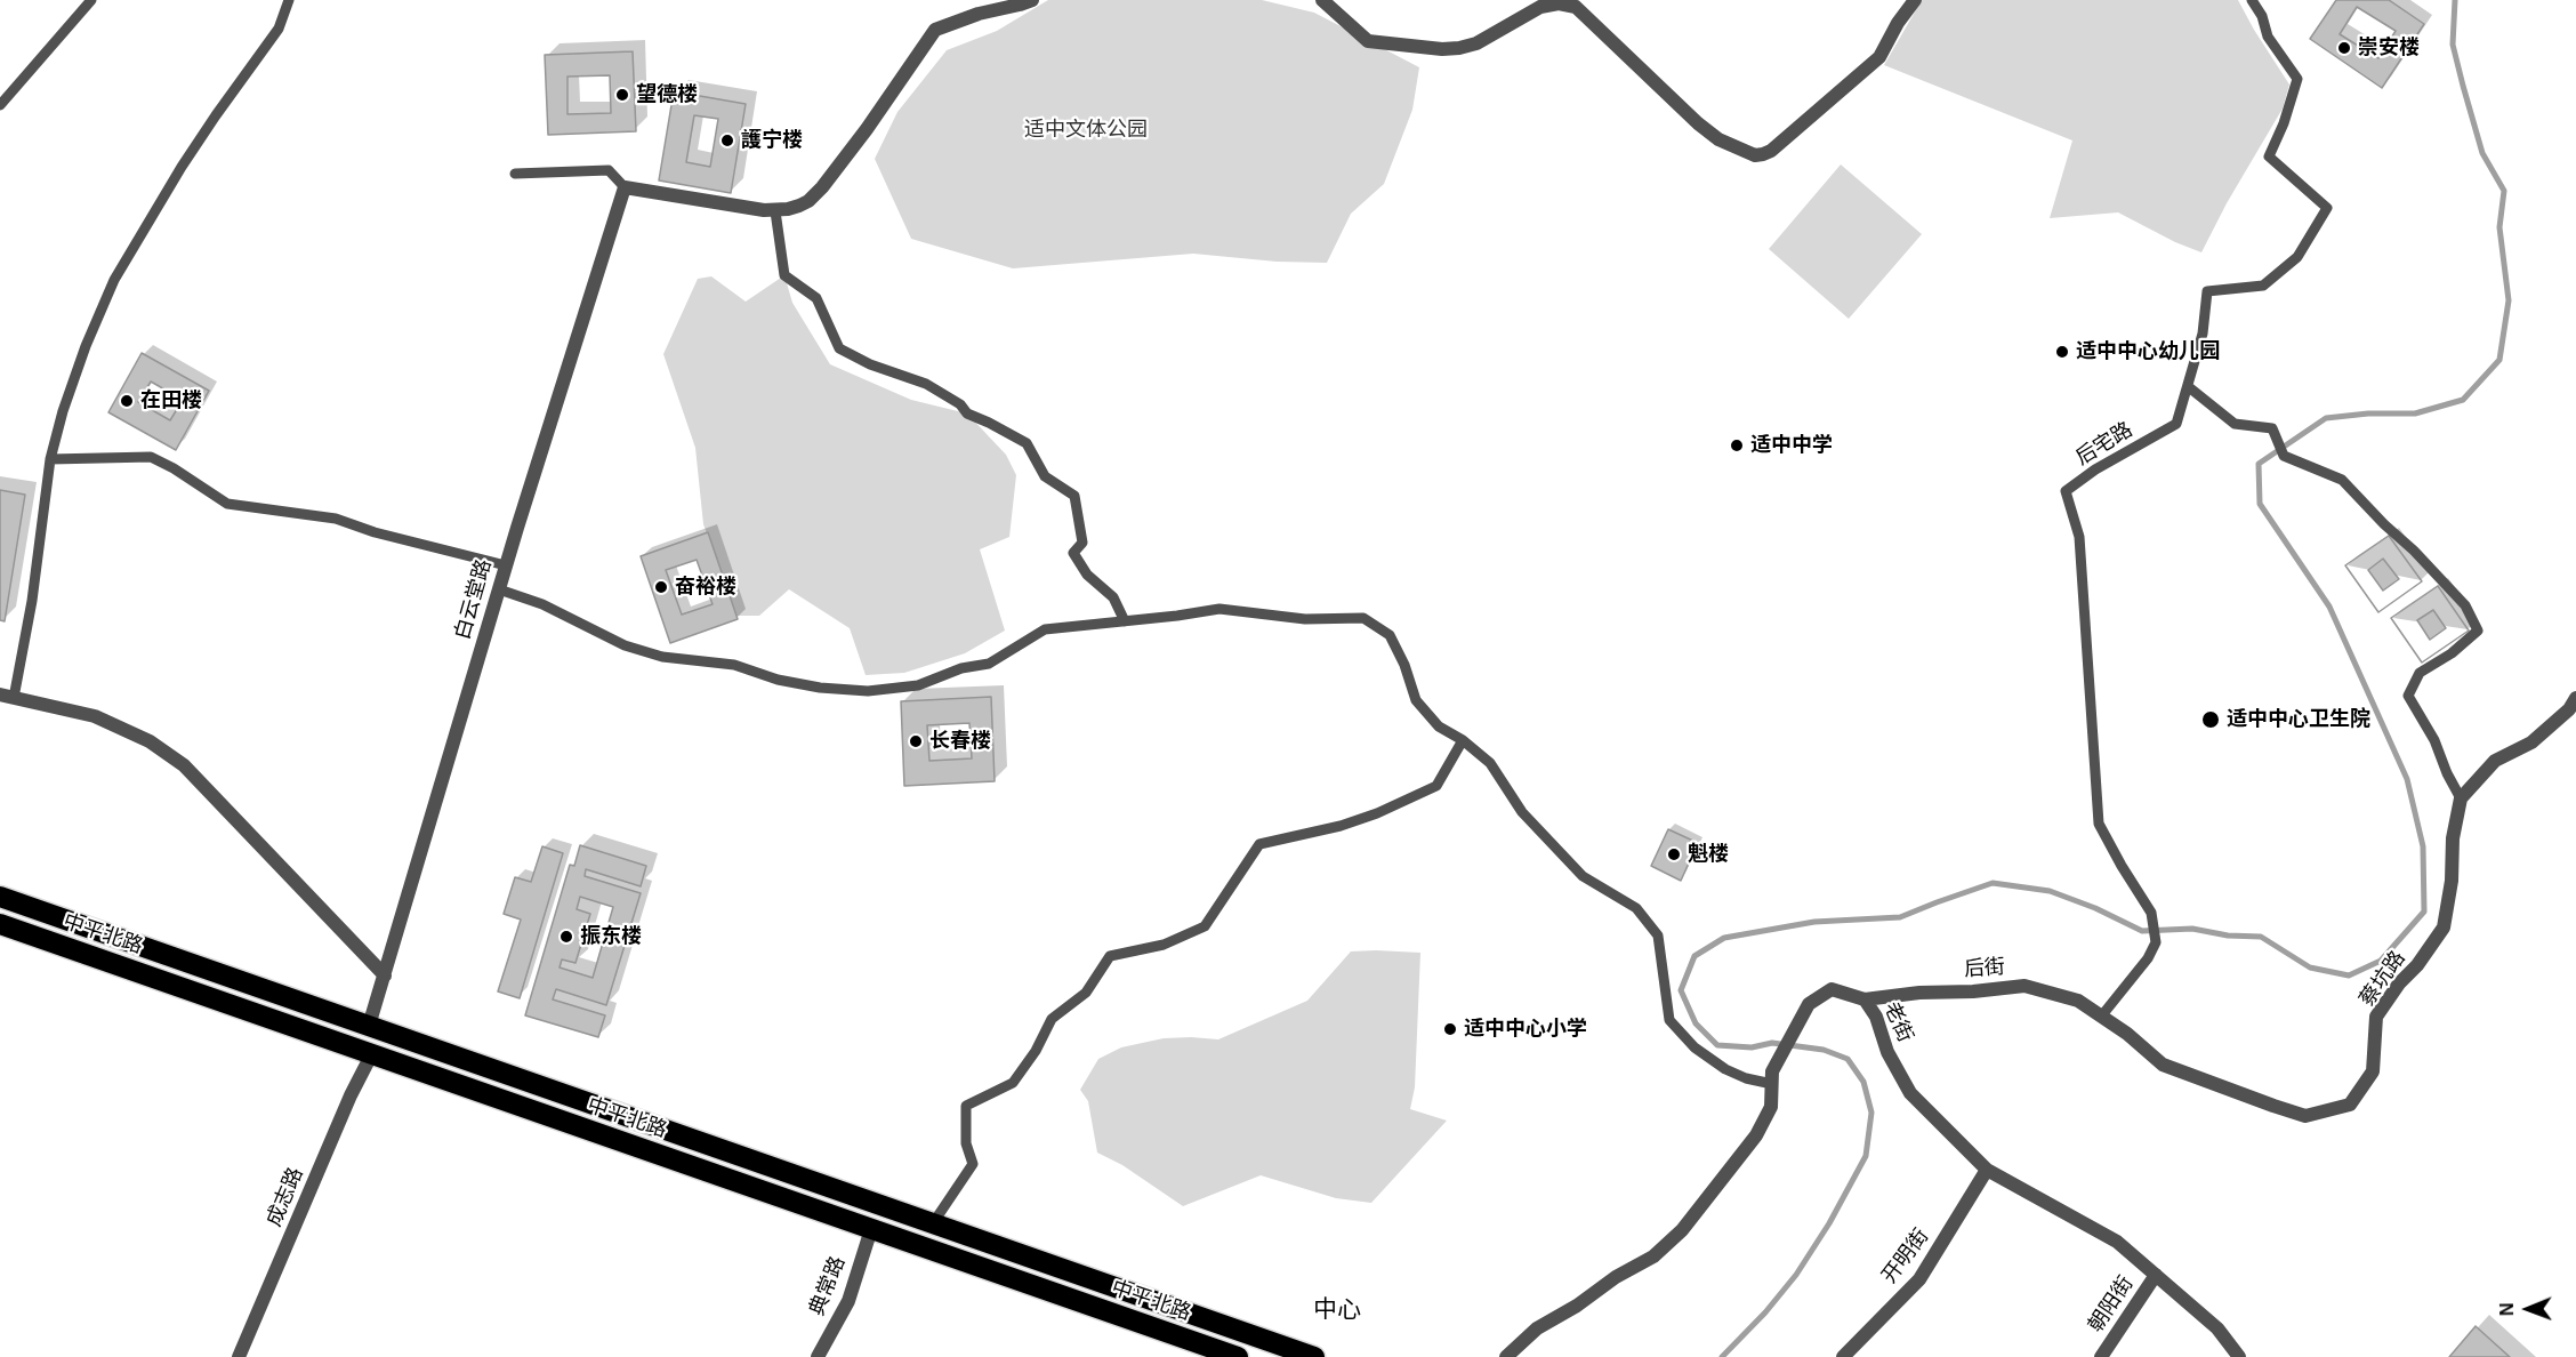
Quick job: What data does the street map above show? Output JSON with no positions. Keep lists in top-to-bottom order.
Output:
{
  "streets": {
    "highway": ["中平北路"],
    "street": [
      "白云堂路",
      "后街",
      "蔡坑路",
      "老街",
      "成志路",
      "开明街",
      "典常路",
      "朝阳街"
    ],
    "lane": ["后宅路"]
  },
  "crossings": [
    ["后宅路", "后街"],
    ["后宅路", "蔡坑路"],
    ["中平北路", "成志路"],
    ["中平北路", "典常路"],
    ["后街", "蔡坑路"],
    ["后街", "老街"],
    ["老街", "开明街"],
    ["老街", "朝阳街"]
  ],
  "districts": ["中心"],
  "parks": ["适中文体公园"],
  "places": [
    "崇安楼",
    "望德楼",
    "護宁楼",
    "适中中心幼儿园",
    "在田楼",
    "适中中学",
    "奋裕楼",
    "适中中心卫生院",
    "长春楼",
    "魁楼",
    "振东楼",
    "适中中心小学"
  ],
  "north": "left"
}
